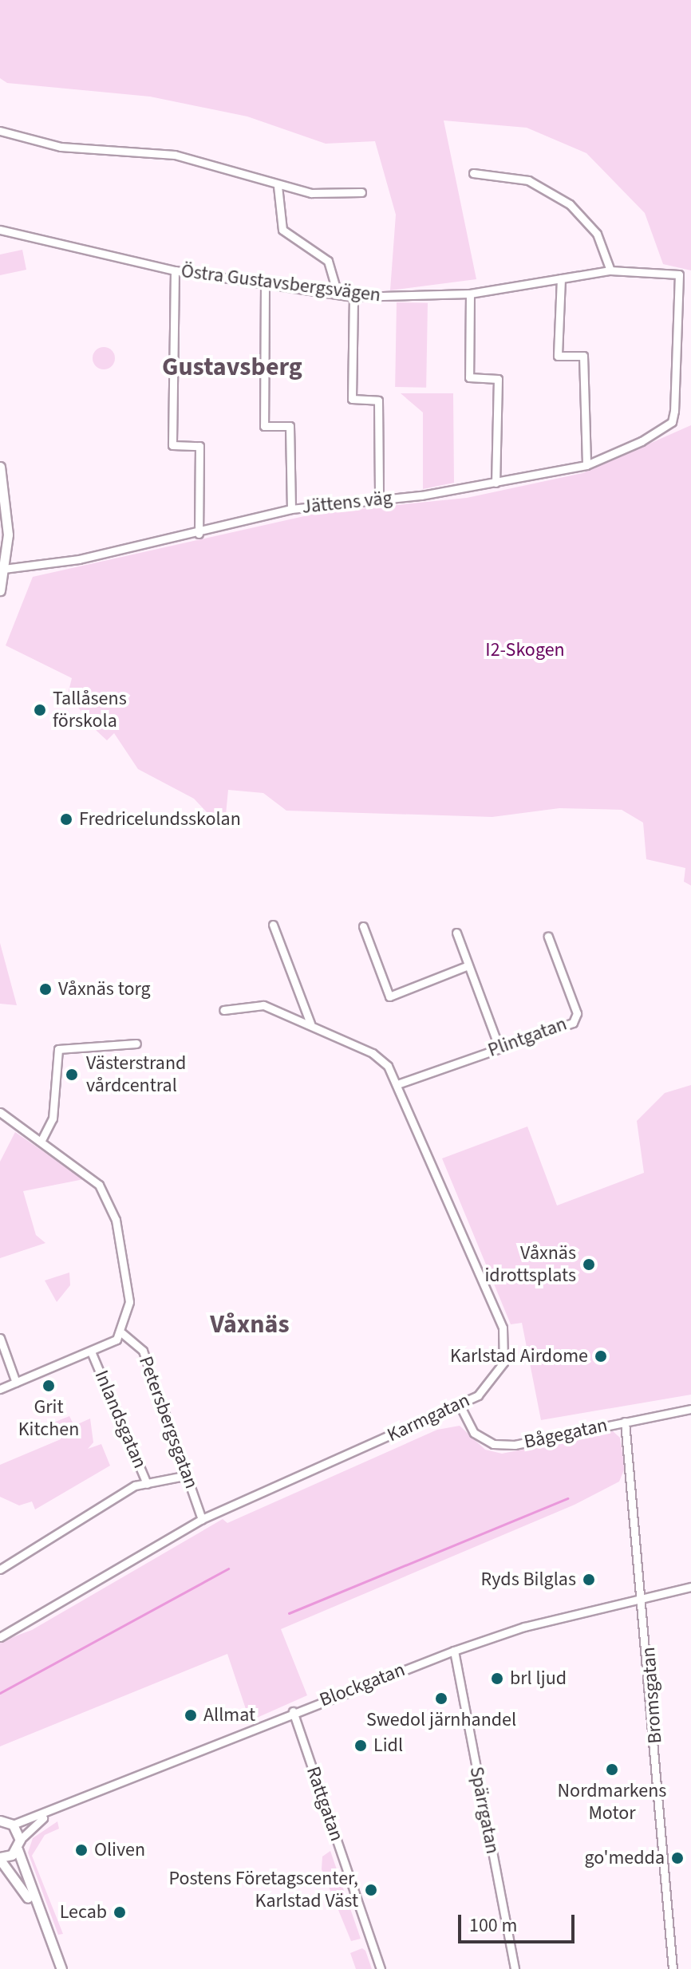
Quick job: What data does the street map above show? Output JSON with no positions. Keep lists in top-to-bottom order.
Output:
{
  "streets": {
    "street": [
      "Östra Gustavsbergsvägen",
      "Jättens väg",
      "Plintgatan",
      "Karmgatan",
      "Inlandsgatan",
      "Petersbergsgatan",
      "Bågegatan",
      "Blockgatan",
      "Bromsgatan",
      "Rattgatan",
      "Spärrgatan"
    ]
  },
  "crossings": [
    ["Östra Gustavsbergsvägen", "Jättens väg"],
    ["Plintgatan", "Karmgatan"],
    ["Karmgatan", "Petersbergsgatan"],
    ["Karmgatan", "Bågegatan"],
    ["Inlandsgatan", "Petersbergsgatan"],
    ["Bågegatan", "Bromsgatan"],
    ["Blockgatan", "Bromsgatan"],
    ["Blockgatan", "Rattgatan"],
    ["Blockgatan", "Spärrgatan"]
  ],
  "districts": ["Gustavsberg", "Våxnäs"],
  "parks": ["I2-Skogen"],
  "places": [
    "Tallåsens förskola",
    "Fredricelundsskolan",
    "Våxnäs torg",
    "Västerstrand vårdcentral",
    "Våxnäs idrottsplats",
    "Karlstad Airdome",
    "Grit Kitchen",
    "Ryds Bilglas",
    "brl ljud",
    "Swedol järnhandel",
    "Allmat",
    "Lidl",
    "Nordmarkens Motor",
    "Oliven",
    "go'medda",
    "Postens Företagscenter, Karlstad Väst",
    "Lecab"
  ],
  "scale_bar": "100 m"
}
